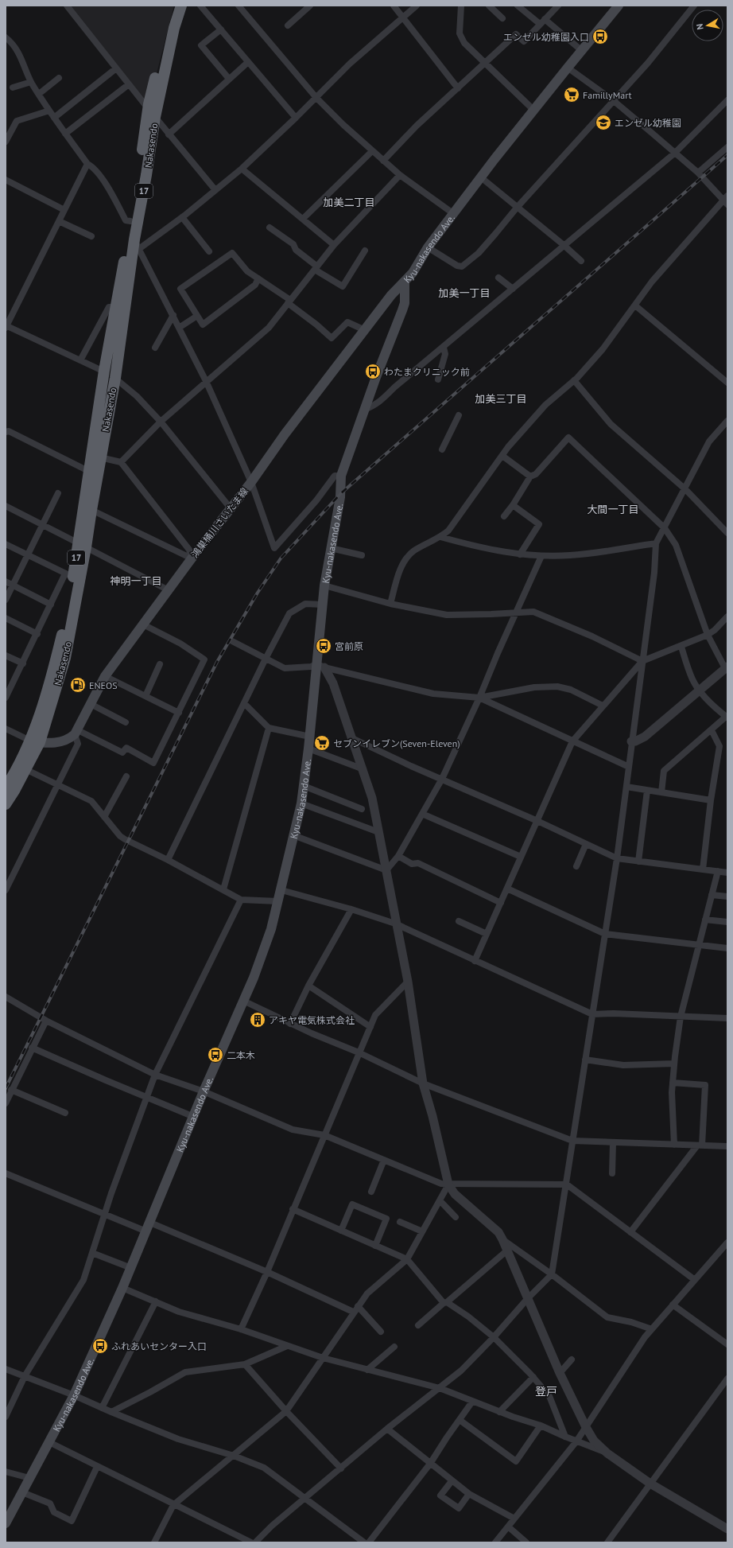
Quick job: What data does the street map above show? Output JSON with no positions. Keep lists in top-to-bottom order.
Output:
{
  "streets": {
    "highway": ["Nakasendo", "17"],
    "main road": ["Kyu-nakasendo Ave.", "鴻巣桶川さいたま線"]
  },
  "crossings": [
    ["Kyu-nakasendo Ave.", "鴻巣桶川さいたま線"]
  ],
  "districts": [
    "加美二丁目",
    "加美一丁目",
    "加美三丁目",
    "大間一丁目",
    "神明一丁目",
    "登戸"
  ],
  "places": {
    "bus stop": [
      "エンゼル幼稚園入口",
      "わたまクリニック前",
      "宮前原",
      "二本木",
      "ふれあいセンター入口"
    ],
    "supermarket": ["FamillyMart", "セブンイレブン(Seven-Eleven)"],
    "school or university": ["エンゼル幼稚園"],
    "fuel station": ["ENEOS"],
    "building": ["アキヤ電気株式会社"]
  },
  "north": "left"
}
